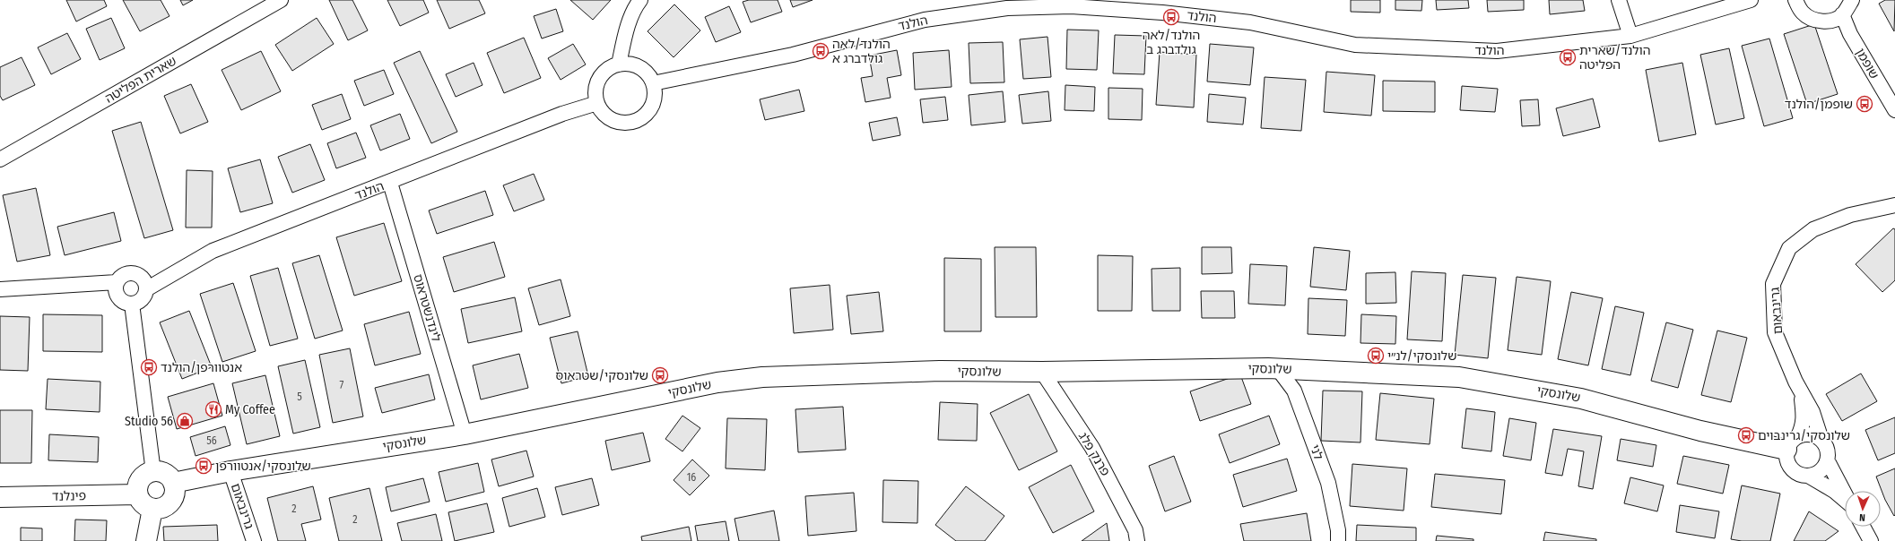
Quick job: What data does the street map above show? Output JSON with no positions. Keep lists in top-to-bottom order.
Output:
{
  "streets": {
    "street": [
      "הולנד",
      "שופמן",
      "שארית הפליטה",
      "לינדנשטראוס",
      "גרינבאום",
      "שלונסקי",
      "לני",
      "פרנק פלג",
      "פינלנד"
    ]
  },
  "crossings": [
    ["הולנד", "לינדנשטראוס"],
    ["לינדנשטראוס", "שלונסקי"],
    ["גרינבאום", "שלונסקי"],
    ["שלונסקי", "לני"],
    ["שלונסקי", "פרנק פלג"],
    ["שלונסקי", "פינלנד"]
  ],
  "places": {
    "bus stop": [
      "הולנד/לאה גולדברג ב",
      "הולנד/לאה גולדברג א",
      "הולנד/שארית הפליטה",
      "שופמן/הולנד",
      "שלונסקי/לנ״י",
      "אנטוורפן/הולנד",
      "שלונסקי/שטראוס",
      "שלונסקי/גרינבוים",
      "שלונסקי/אנטוורפן"
    ],
    "restaurant": ["My Coffee"],
    "shop": ["Studio 56"]
  },
  "house_numbers": [
    "7",
    "5",
    "56",
    "16",
    "2",
    "2"
  ],
  "north": "bottom"
}
